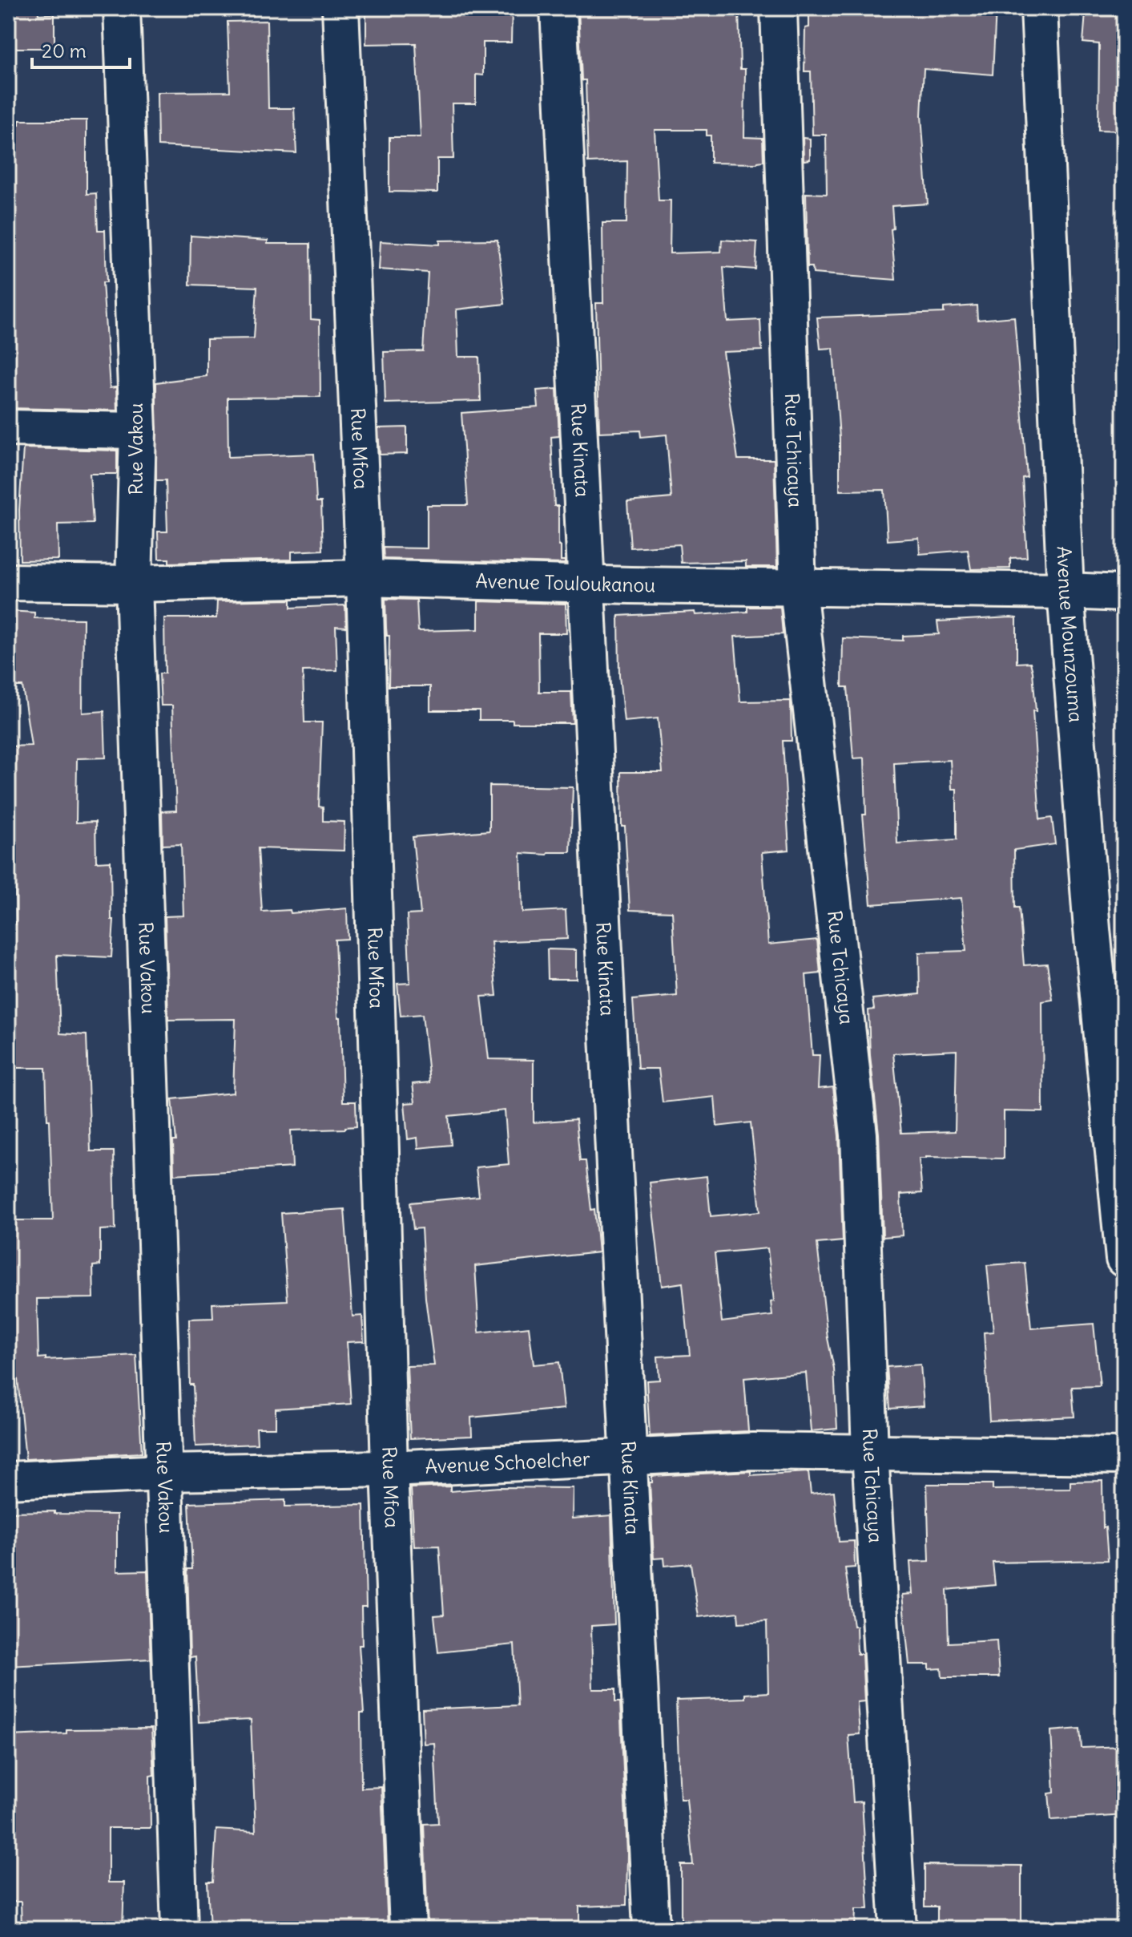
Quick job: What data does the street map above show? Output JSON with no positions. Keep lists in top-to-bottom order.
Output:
{
  "streets": {
    "street": [
      "Rue Vakou",
      "Rue Mfoa",
      "Rue Kinata",
      "Rue Tchicaya",
      "Avenue Touloukanou",
      "Avenue Mounzouma",
      "Avenue Schoelcher"
    ]
  },
  "crossings": [
    ["Rue Vakou", "Avenue Touloukanou"],
    ["Rue Vakou", "Avenue Schoelcher"],
    ["Rue Mfoa", "Avenue Touloukanou"],
    ["Rue Mfoa", "Avenue Schoelcher"],
    ["Rue Kinata", "Avenue Touloukanou"],
    ["Rue Kinata", "Avenue Schoelcher"],
    ["Rue Tchicaya", "Avenue Touloukanou"],
    ["Rue Tchicaya", "Avenue Schoelcher"],
    ["Avenue Touloukanou", "Avenue Mounzouma"]
  ],
  "scale_bar": "20 m"
}
